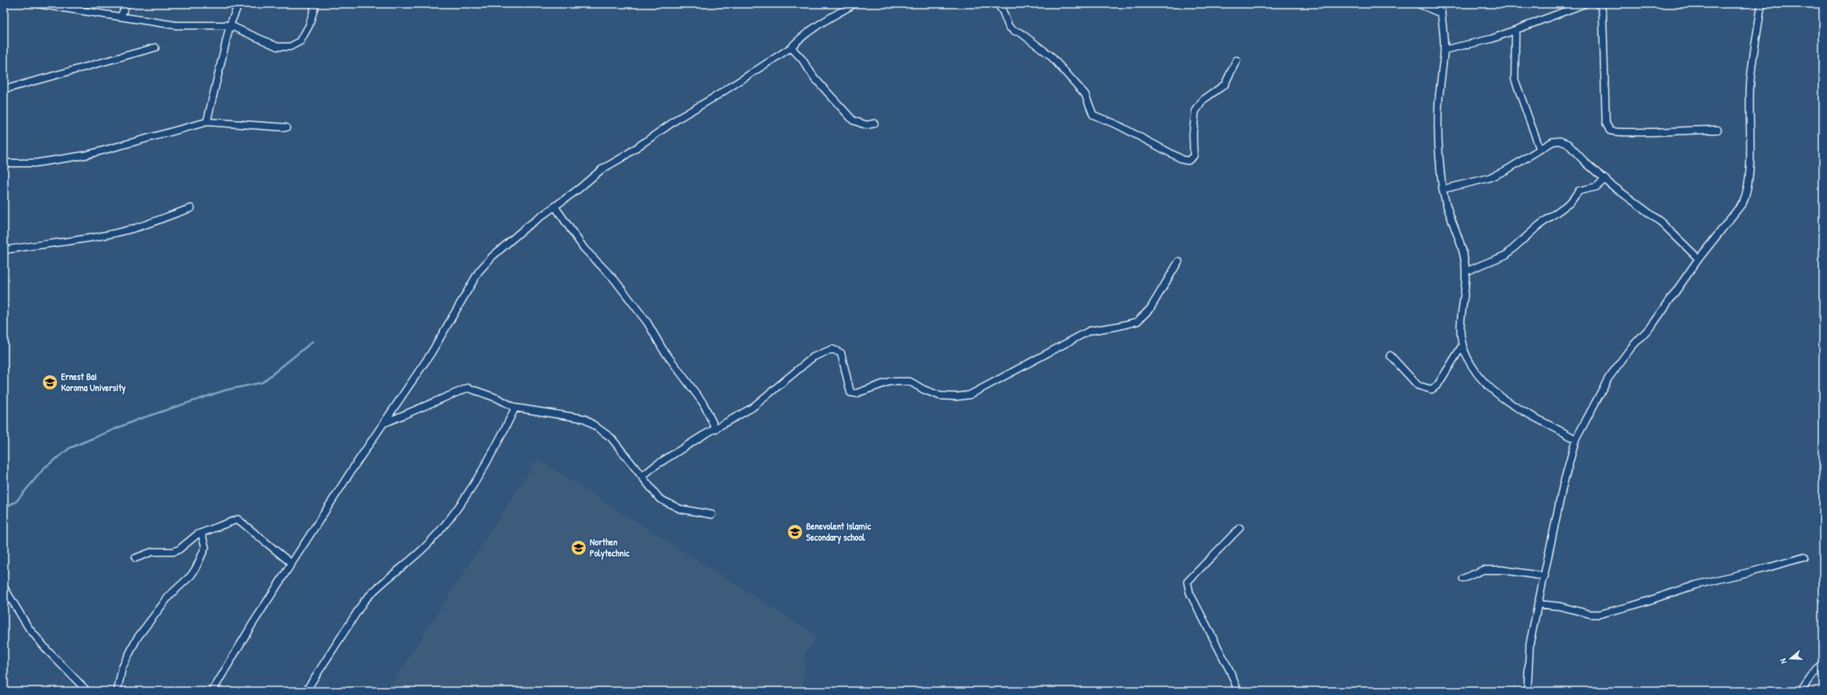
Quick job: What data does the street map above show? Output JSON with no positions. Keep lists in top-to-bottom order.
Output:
{
  "places": {
    "school or university": ["Ernest Bai Koroma University", "Benevolent Islamic Secondary school", "Northen Polytechnic"]
  },
  "north": "left"
}
